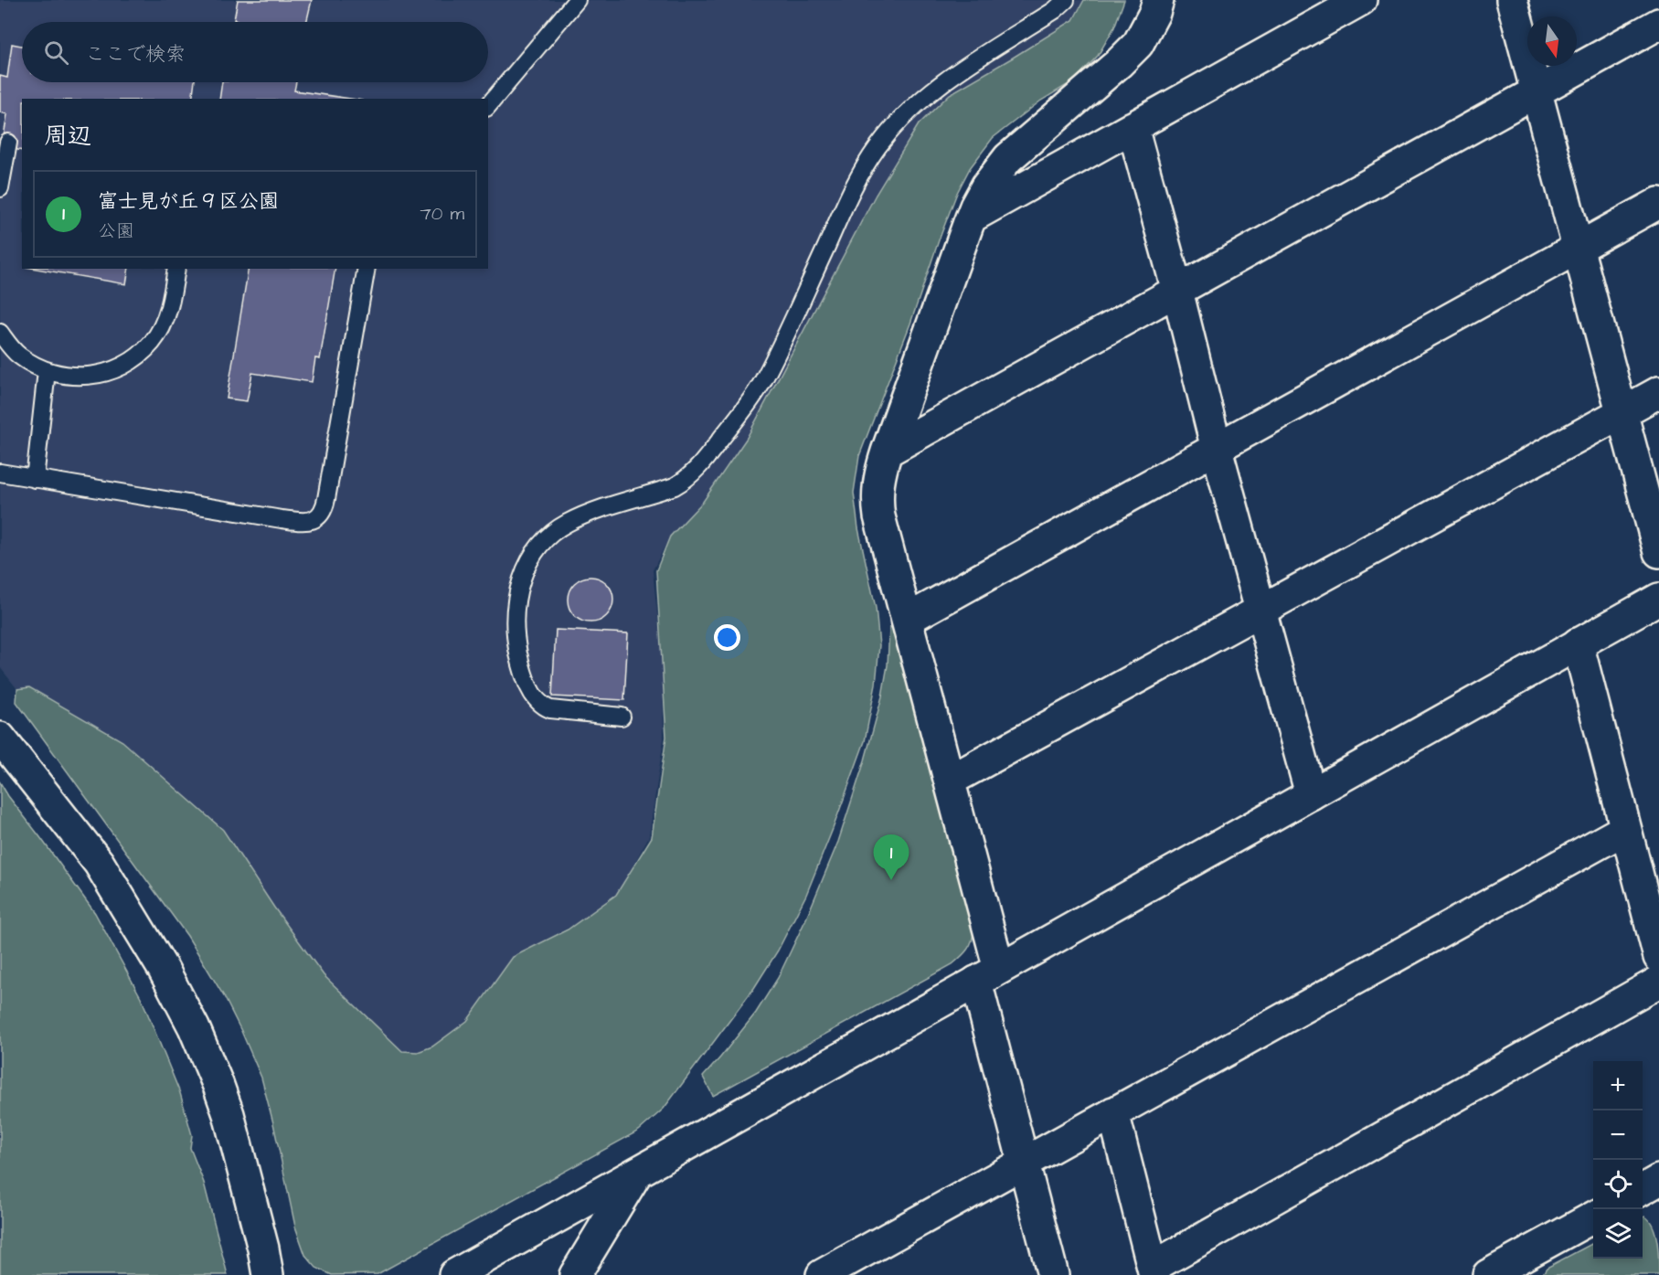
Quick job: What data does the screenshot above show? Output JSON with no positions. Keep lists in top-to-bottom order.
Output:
{
  "north": "bottom",
  "page": {
    "search": "ここで検索",
    "heading": "周辺",
    "list": [
      {
        "mark": "1",
        "name": "富士見が丘９区公園",
        "note": "公園",
        "value": "70 m"
      }
    ],
    "pins": "1",
    "map_buttons": ["+", "−"]
  }
}
